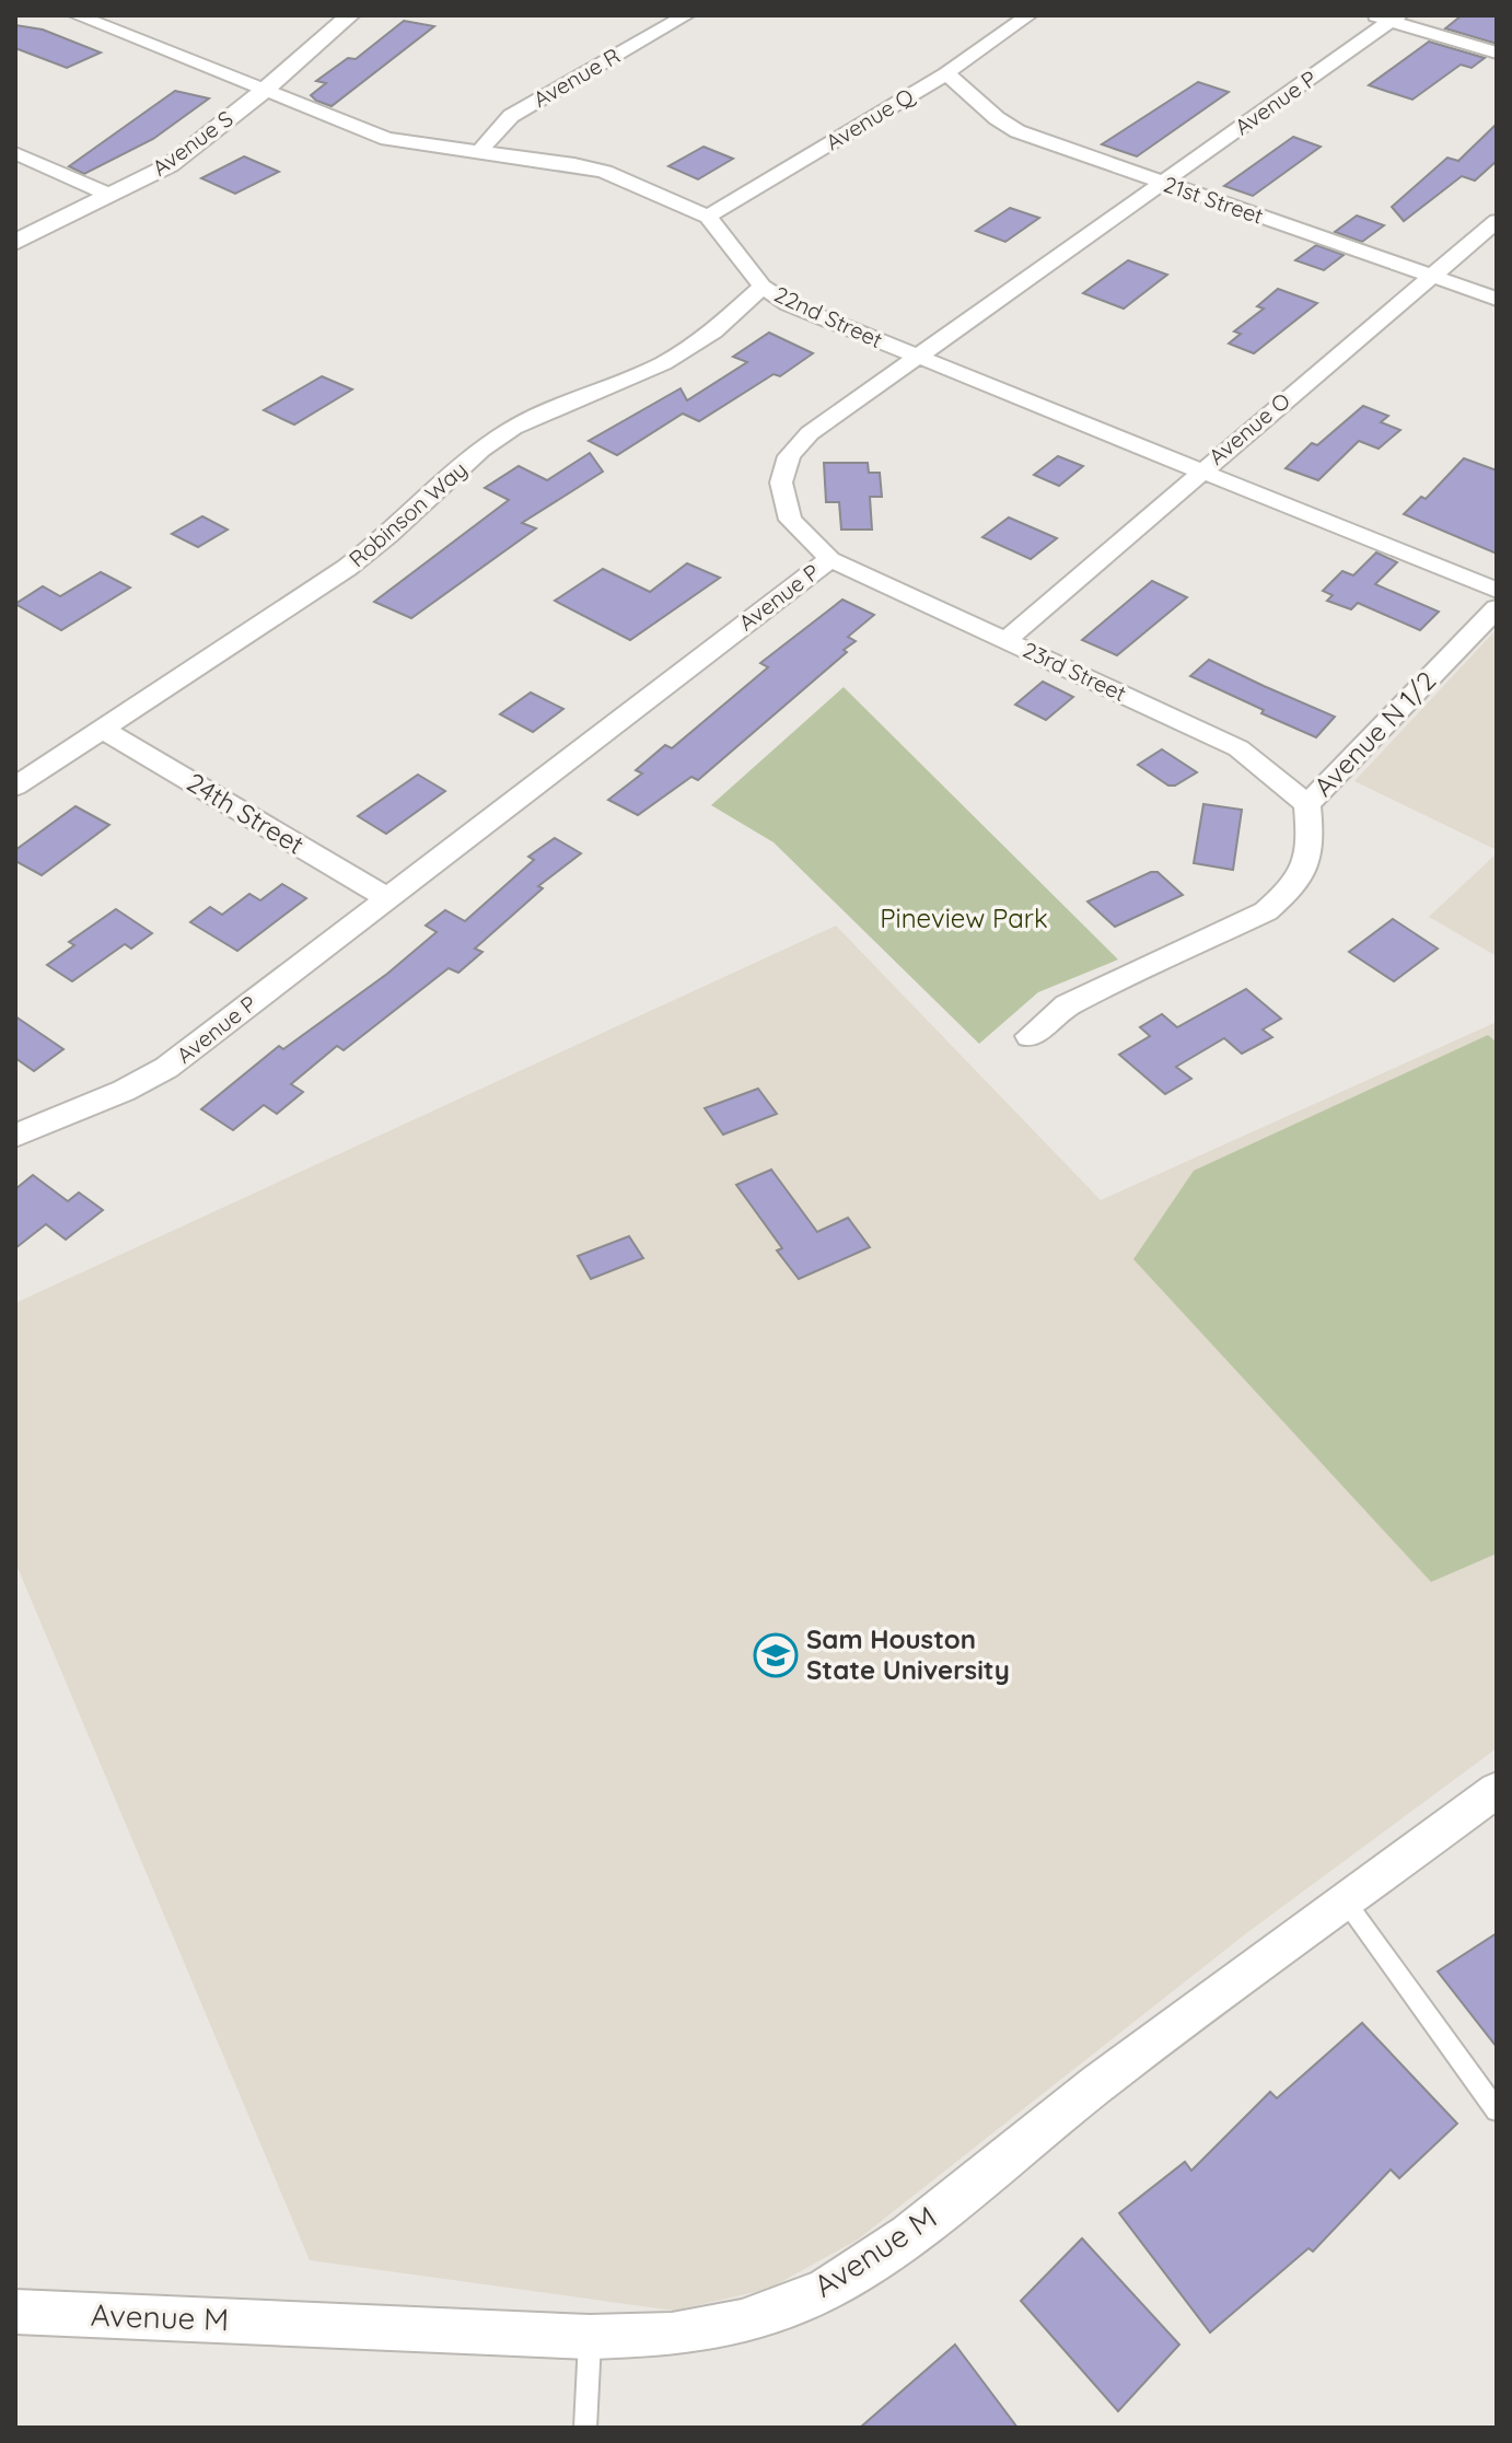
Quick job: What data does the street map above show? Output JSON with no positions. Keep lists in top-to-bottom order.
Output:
{
  "streets": {
    "street": [
      "Avenue R",
      "Avenue P",
      "Avenue Q",
      "Avenue S",
      "21st Street",
      "22nd Street",
      "Avenue O",
      "Robinson Way",
      "23rd Street",
      "Avenue N 1/2",
      "24th Street",
      "Avenue M"
    ]
  },
  "crossings": [
    ["Avenue R", "22nd Street"],
    ["Avenue P", "21st Street"],
    ["Avenue P", "22nd Street"],
    ["Avenue P", "23rd Street"],
    ["Avenue P", "24th Street"],
    ["Avenue Q", "21st Street"],
    ["Avenue Q", "22nd Street"],
    ["Avenue S", "22nd Street"],
    ["21st Street", "Avenue O"],
    ["22nd Street", "Avenue O"],
    ["22nd Street", "Robinson Way"],
    ["Avenue O", "23rd Street"],
    ["Robinson Way", "24th Street"],
    ["23rd Street", "Avenue N 1/2"]
  ],
  "parks": ["Pineview Park"],
  "places": {
    "school or university": ["Sam Houston State University"]
  }
}
